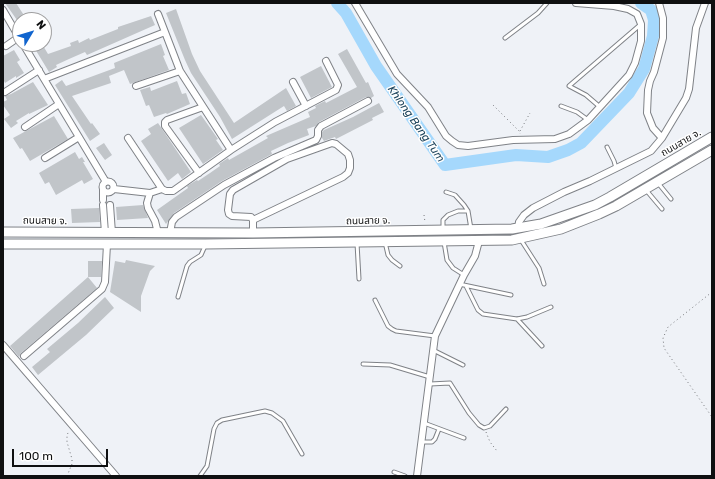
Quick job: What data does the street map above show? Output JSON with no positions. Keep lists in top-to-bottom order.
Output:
{
  "streets": {
    "main road": ["ถนนสาย จ."]
  },
  "water": ["Khlong Bang Tum"],
  "scale_bar": "100 m",
  "north": "top right"
}
